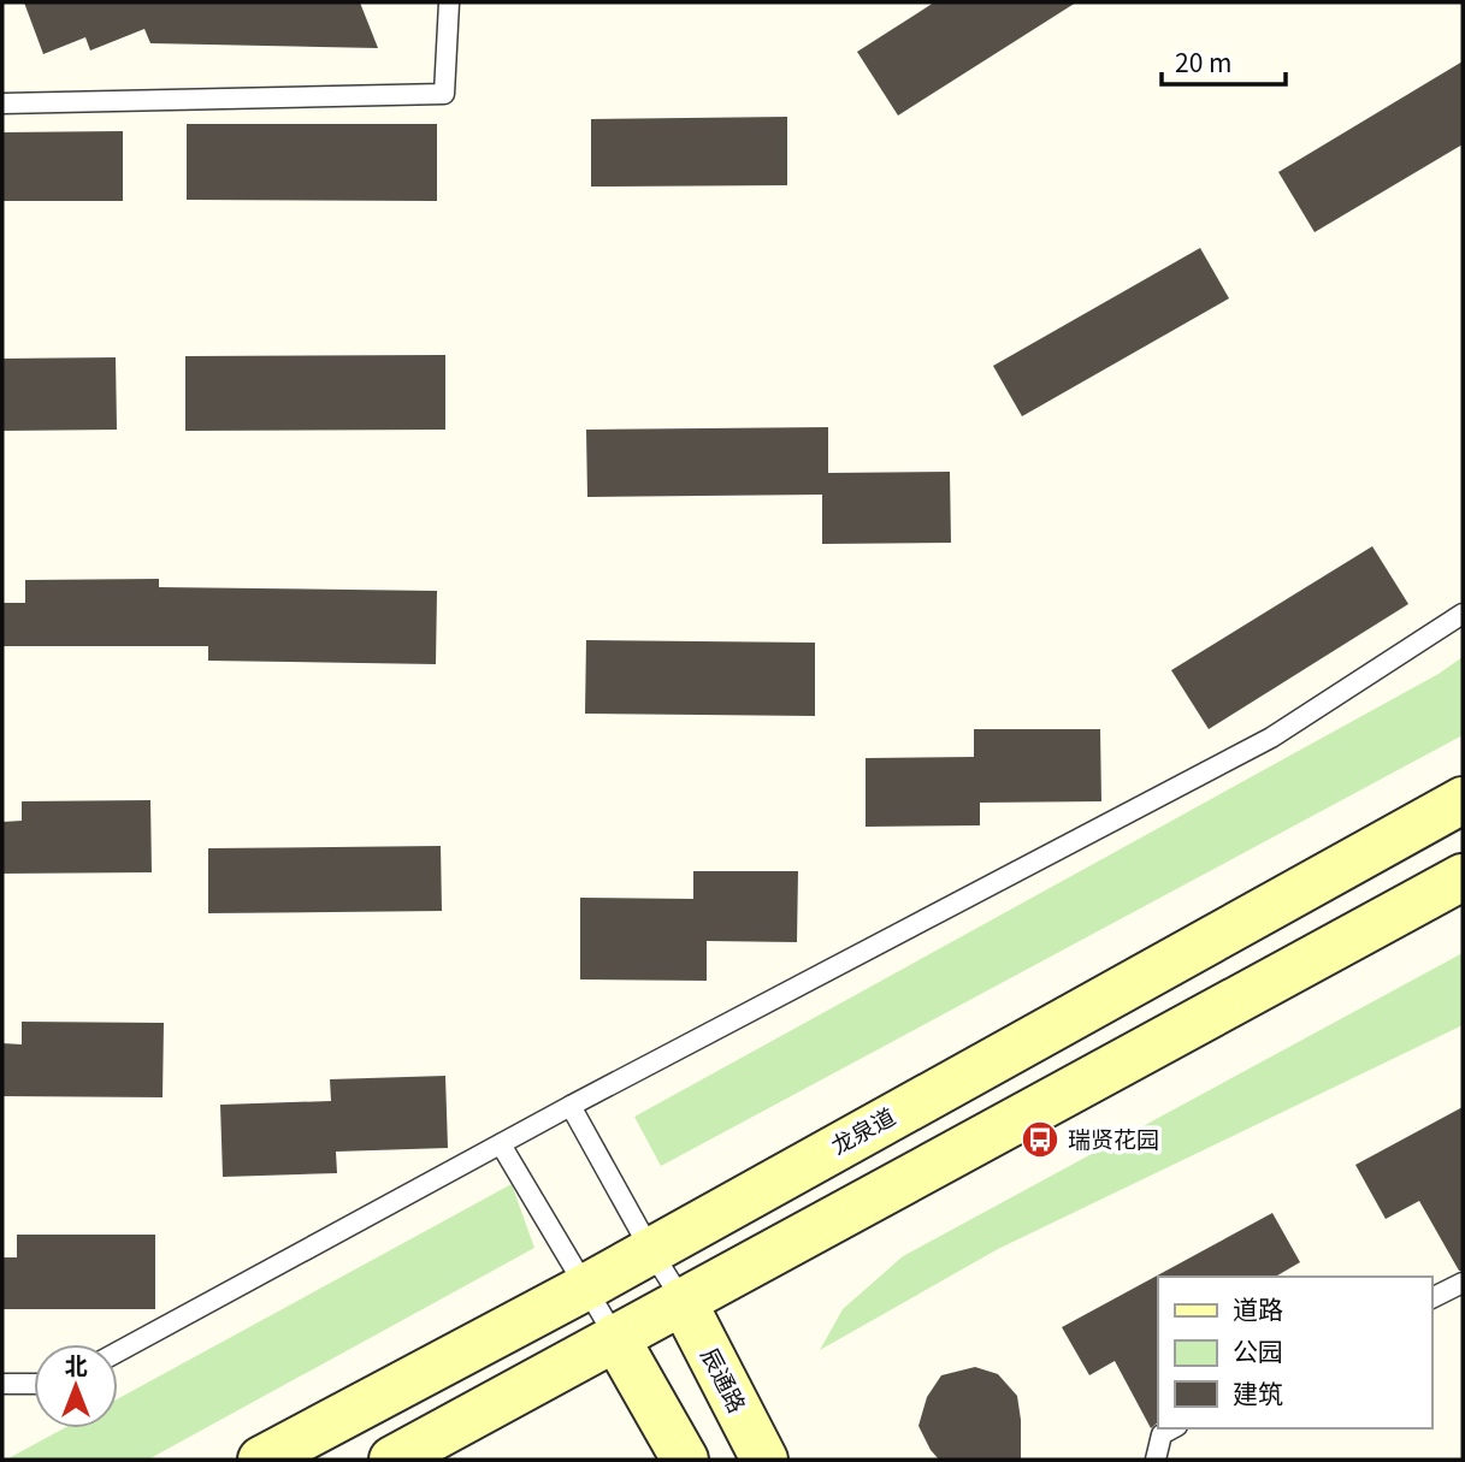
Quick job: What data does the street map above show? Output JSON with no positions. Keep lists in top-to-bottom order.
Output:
{
  "streets": {
    "street": ["龙泉道", "辰通路"]
  },
  "places": {
    "bus stop": ["瑞贤花园"]
  },
  "legend": ["道路", "公园", "建筑"],
  "scale_bar": "20 m",
  "north": "top"
}
